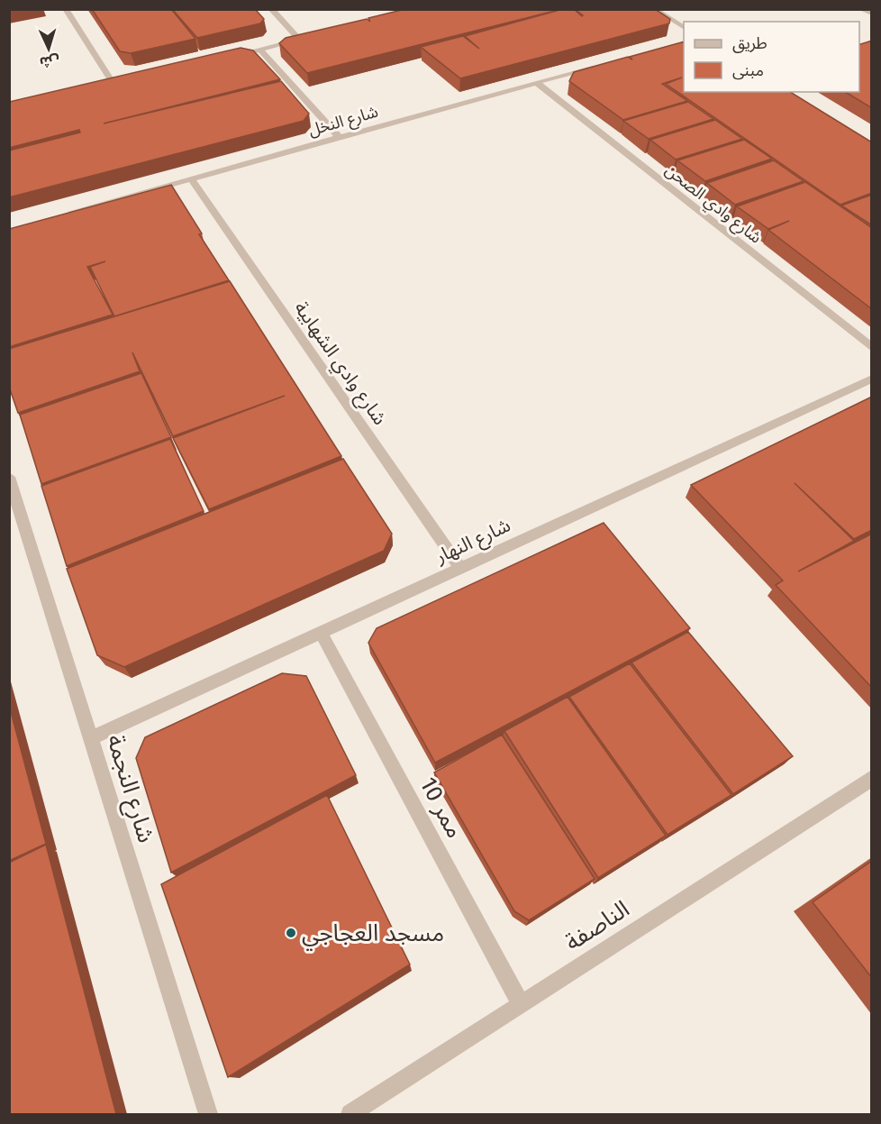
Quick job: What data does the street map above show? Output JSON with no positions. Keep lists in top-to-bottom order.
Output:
{
  "streets": {
    "street": [
      "شارع النخل",
      "شارع وادي الصحن",
      "شارع وادي الشهابية",
      "شارع النهار",
      "شارع النجمة",
      "ممر 10",
      "الناصفة"
    ]
  },
  "crossings": [
    ["شارع النخل", "شارع وادي الصحن"],
    ["شارع النخل", "شارع وادي الشهابية"],
    ["شارع وادي الشهابية", "شارع النهار"],
    ["شارع النهار", "شارع النجمة"],
    ["شارع النهار", "ممر 10"],
    ["ممر 10", "الناصفة"]
  ],
  "places": ["مسجد العجاجي"],
  "legend": ["طريق", "مبنى"],
  "north": "bottom"
}
